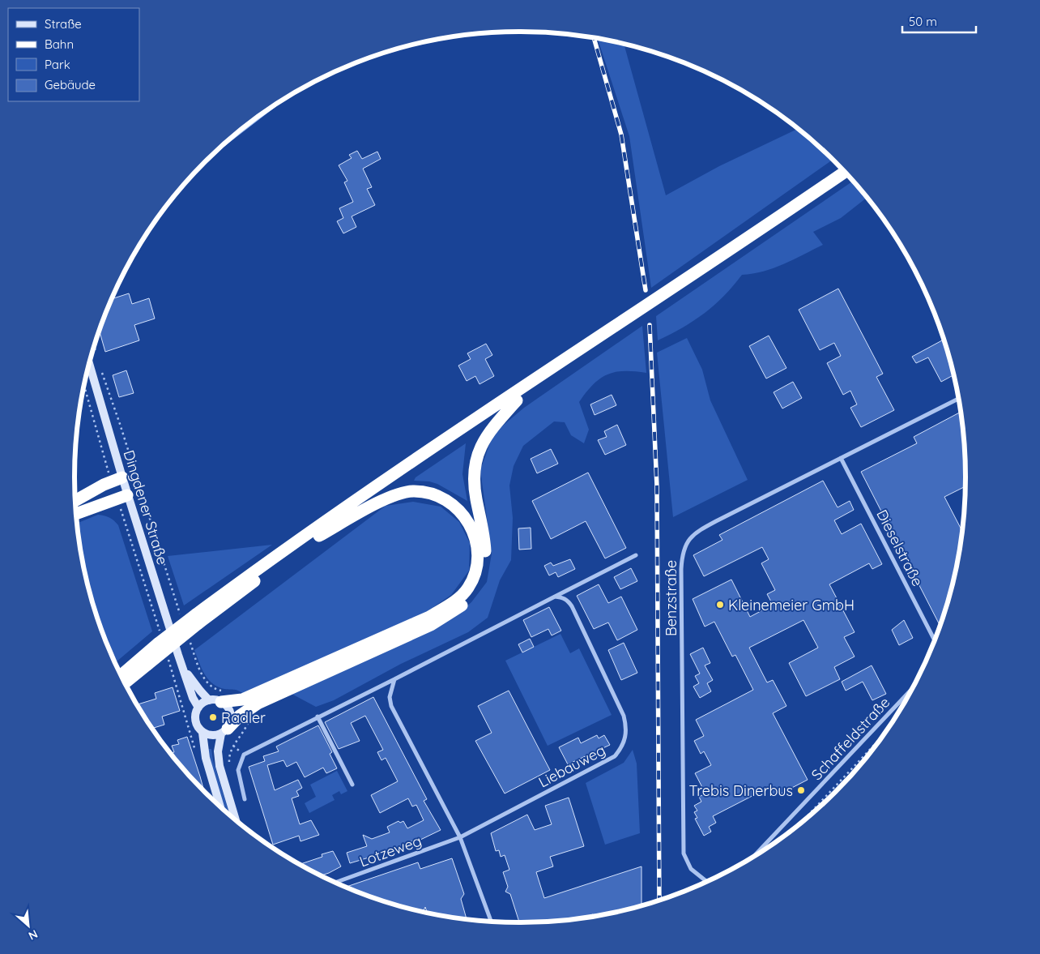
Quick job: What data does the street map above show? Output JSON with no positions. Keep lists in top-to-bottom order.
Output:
{
  "streets": {
    "main road": ["Dingdener Straße"],
    "street": [
      "Dieselstraße",
      "Benzstraße",
      "Schaffeldstraße",
      "Liebauweg",
      "Lotzeweg"
    ]
  },
  "crossings": [
    ["Dieselstraße", "Benzstraße"],
    ["Liebauweg", "Lotzeweg"]
  ],
  "places": ["Kleinemeier GmbH", "Radler", "Trebis Dinerbus"],
  "legend": [
    "Straße",
    "Bahn",
    "Park",
    "Gebäude"
  ],
  "scale_bar": "50 m",
  "north": "bottom right"
}
